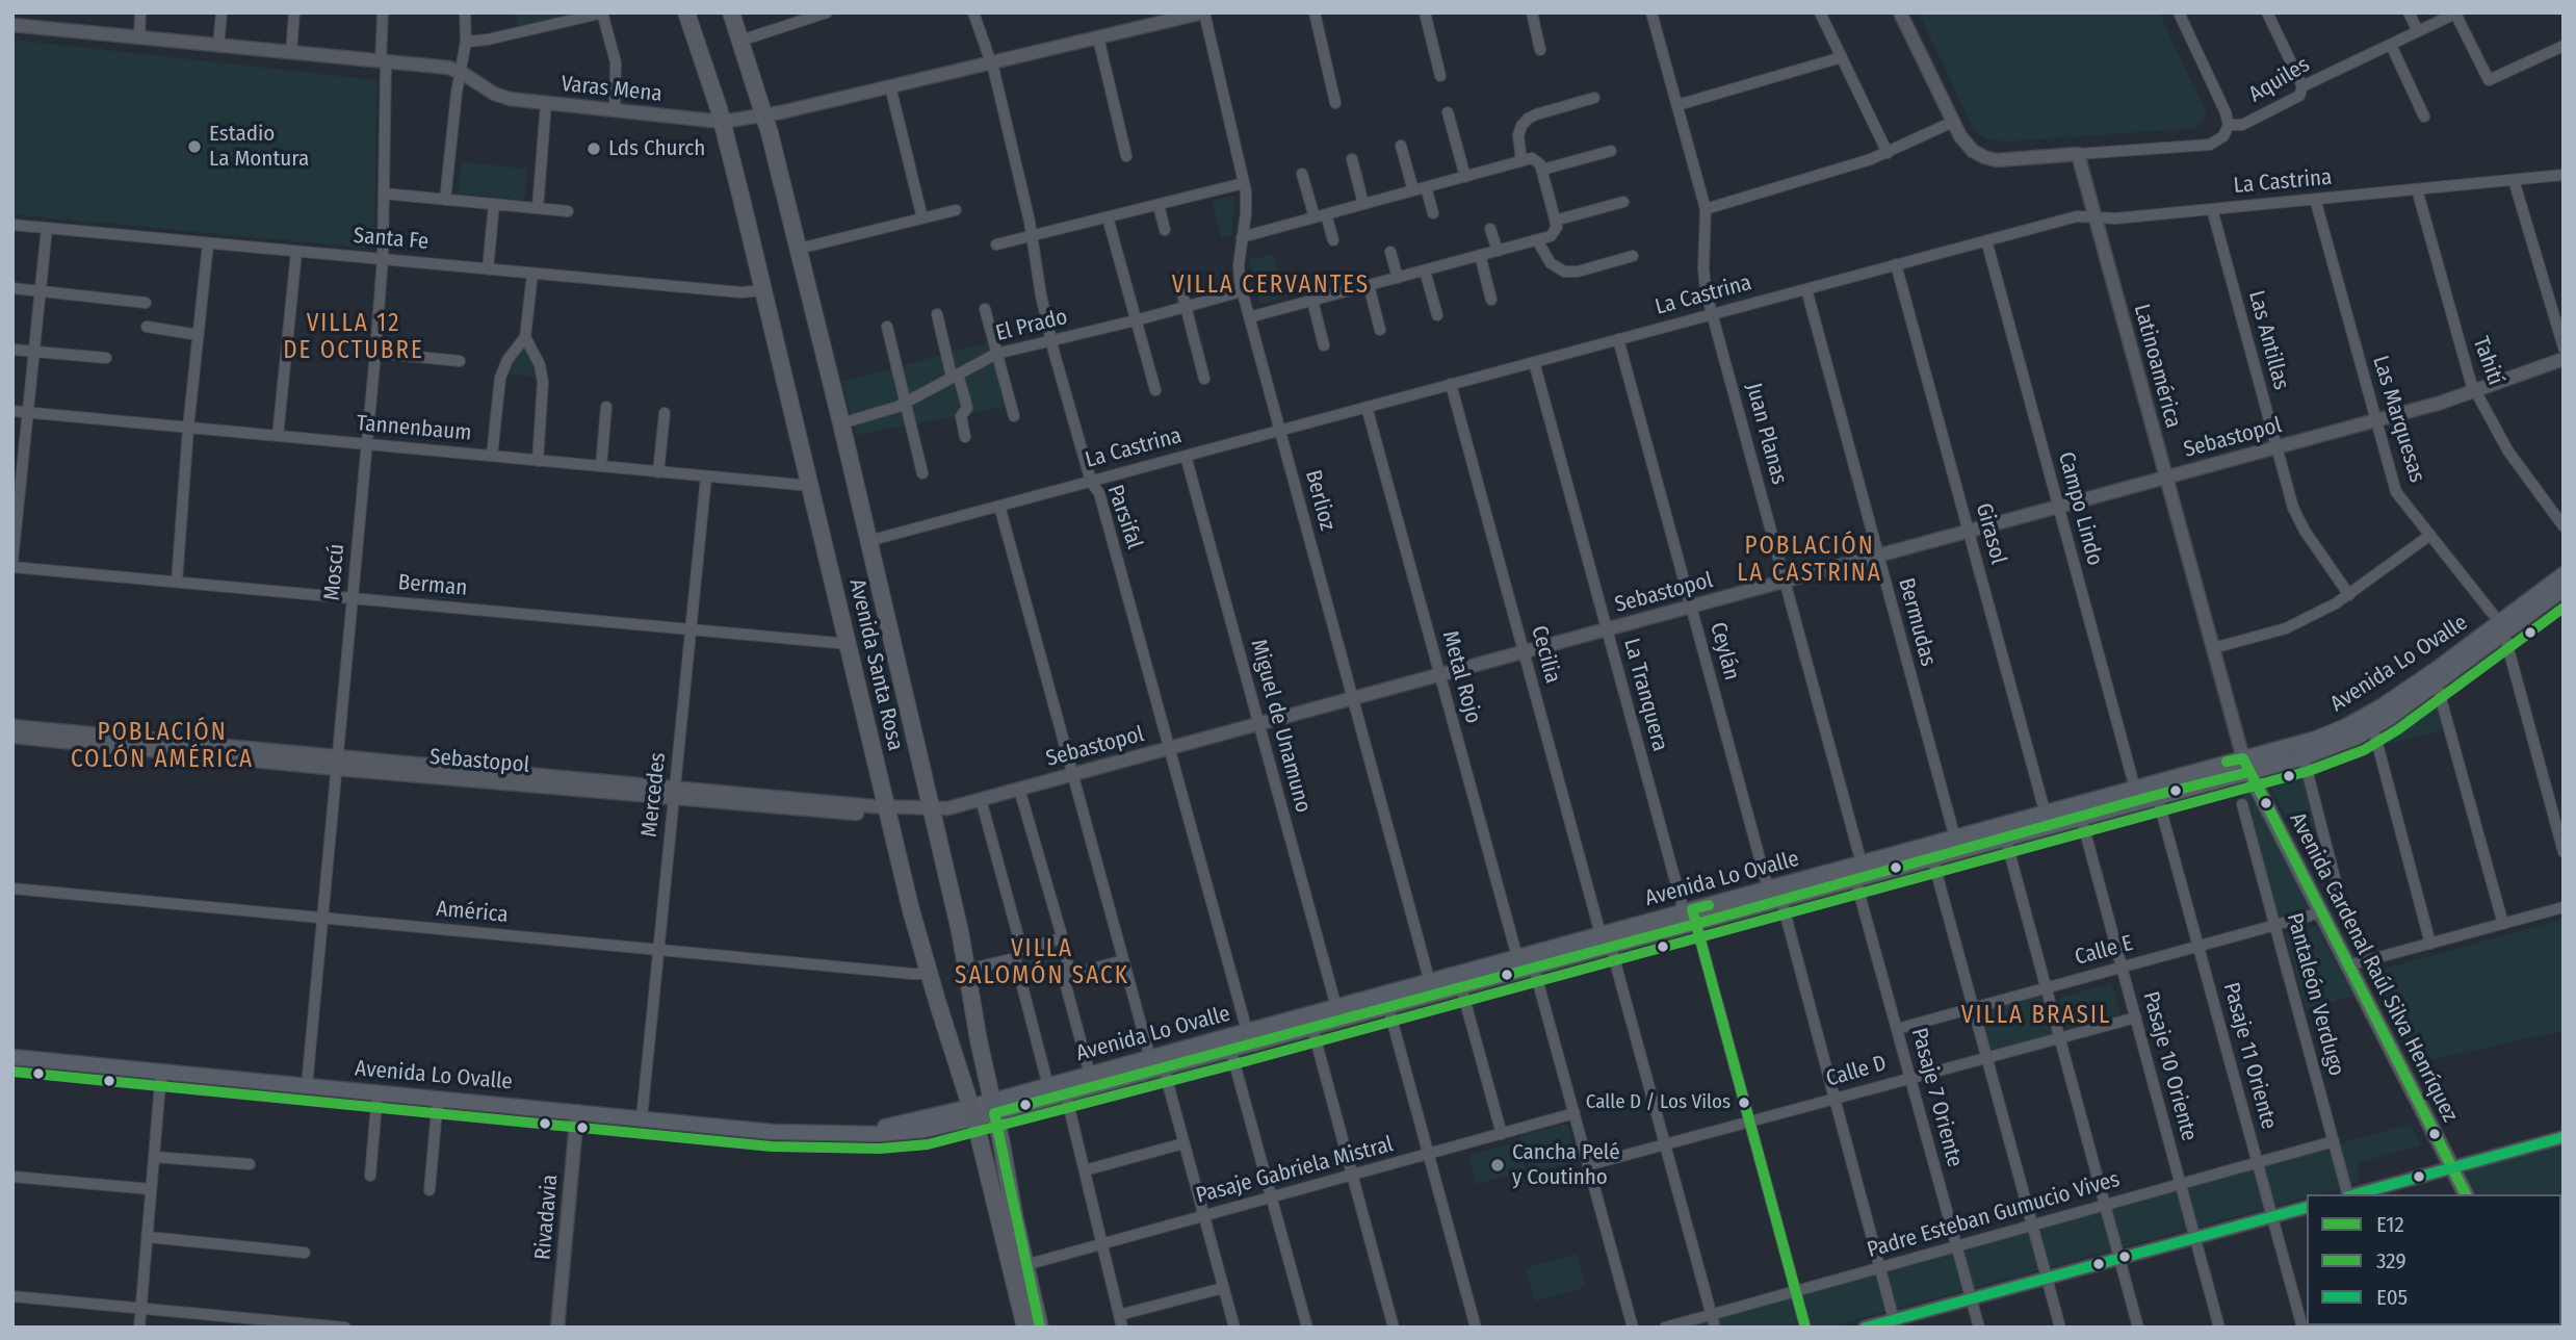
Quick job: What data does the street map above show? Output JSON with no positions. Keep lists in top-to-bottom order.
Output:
{
  "streets": {
    "main road": ["Avenida Lo Ovalle", "Avenida Santa Rosa", "Avenida Cardenal Raúl Silva Henríquez"],
    "street": [
      "Aquiles",
      "Varas Mena",
      "La Castrina",
      "Santa Fe",
      "El Prado",
      "Las Antillas",
      "Tahití",
      "Latinoamérica",
      "Las Marquesas",
      "Tannenbaum",
      "Juan Planas",
      "Sebastopol",
      "Berlioz",
      "Campo Lindo",
      "Parsifal",
      "Girasol",
      "Moscú",
      "Berman",
      "Bermudas",
      "Ceylán",
      "Cecilia",
      "Metal Rojo",
      "La Tranquera",
      "Miguel de Unamuno",
      "Mercedes",
      "América",
      "Calle E",
      "Pantaleón Verdugo",
      "Pasaje 11 Oriente",
      "Pasaje 10 Oriente",
      "Calle D",
      "Pasaje 7 Oriente",
      "Pasaje Gabriela Mistral",
      "Padre Esteban Gumucio Vives",
      "Rivadavia"
    ]
  },
  "crossings": [
    ["Aquiles", "Latinoamérica"],
    ["Varas Mena", "Berlioz"],
    ["Varas Mena", "Parsifal"],
    ["Varas Mena", "Moscú"],
    ["Varas Mena", "Avenida Santa Rosa"],
    ["La Castrina", "Las Antillas"],
    ["La Castrina", "Tahití"],
    ["La Castrina", "Latinoamérica"],
    ["La Castrina", "Las Marquesas"],
    ["La Castrina", "Juan Planas"],
    ["La Castrina", "Berlioz"],
    ["La Castrina", "Campo Lindo"],
    ["La Castrina", "Parsifal"],
    ["La Castrina", "Girasol"],
    ["La Castrina", "Bermudas"],
    ["La Castrina", "Ceylán"],
    ["La Castrina", "Cecilia"],
    ["La Castrina", "Avenida Santa Rosa"],
    ["La Castrina", "Metal Rojo"],
    ["La Castrina", "La Tranquera"],
    ["La Castrina", "Miguel de Unamuno"],
    ["Santa Fe", "Moscú"],
    ["Santa Fe", "Avenida Santa Rosa"],
    ["El Prado", "Berlioz"],
    ["El Prado", "Parsifal"],
    ["El Prado", "Avenida Santa Rosa"],
    ["Las Antillas", "Sebastopol"],
    ["Tahití", "Sebastopol"],
    ["Latinoamérica", "Sebastopol"],
    ["Latinoamérica", "Avenida Lo Ovalle"],
    ["Latinoamérica", "Avenida Cardenal Raúl Silva Henríquez"],
    ["Las Marquesas", "Sebastopol"],
    ["Las Marquesas", "Avenida Lo Ovalle"],
    ["Tannenbaum", "Moscú"],
    ["Tannenbaum", "Avenida Santa Rosa"],
    ["Tannenbaum", "Mercedes"],
    ["Juan Planas", "Sebastopol"],
    ["Juan Planas", "Avenida Lo Ovalle"],
    ["Sebastopol", "Berlioz"],
    ["Sebastopol", "Campo Lindo"],
    ["Sebastopol", "Parsifal"],
    ["Sebastopol", "Girasol"],
    ["Sebastopol", "Moscú"],
    ["Sebastopol", "Bermudas"],
    ["Sebastopol", "Ceylán"],
    ["Sebastopol", "Cecilia"],
    ["Sebastopol", "Avenida Santa Rosa"],
    ["Sebastopol", "Metal Rojo"],
    ["Sebastopol", "La Tranquera"],
    ["Sebastopol", "Miguel de Unamuno"],
    ["Sebastopol", "Mercedes"],
    ["Berlioz", "Avenida Lo Ovalle"],
    ["Campo Lindo", "Avenida Lo Ovalle"],
    ["Parsifal", "Avenida Lo Ovalle"],
    ["Girasol", "Avenida Lo Ovalle"],
    ["Moscú", "Berman"],
    ["Moscú", "Avenida Lo Ovalle"],
    ["Moscú", "América"],
    ["Berman", "Avenida Santa Rosa"],
    ["Berman", "Mercedes"],
    ["Bermudas", "Avenida Lo Ovalle"],
    ["Ceylán", "Avenida Lo Ovalle"],
    ["Cecilia", "Avenida Lo Ovalle"],
    ["Avenida Lo Ovalle", "Avenida Santa Rosa"],
    ["Avenida Lo Ovalle", "Metal Rojo"],
    ["Avenida Lo Ovalle", "La Tranquera"],
    ["Avenida Lo Ovalle", "Miguel de Unamuno"],
    ["Avenida Lo Ovalle", "Mercedes"],
    ["Avenida Lo Ovalle", "Avenida Cardenal Raúl Silva Henríquez"],
    ["Avenida Lo Ovalle", "Pasaje 11 Oriente"],
    ["Avenida Lo Ovalle", "Pasaje 10 Oriente"],
    ["Avenida Lo Ovalle", "Pasaje 7 Oriente"],
    ["Avenida Lo Ovalle", "Rivadavia"],
    ["Avenida Santa Rosa", "América"],
    ["Avenida Santa Rosa", "Pasaje Gabriela Mistral"],
    ["La Tranquera", "Calle D"],
    ["La Tranquera", "Padre Esteban Gumucio Vives"],
    ["Mercedes", "América"],
    ["Calle E", "Avenida Cardenal Raúl Silva Henríquez"],
    ["Calle E", "Pantaleón Verdugo"],
    ["Calle E", "Pasaje 11 Oriente"],
    ["Calle E", "Pasaje 10 Oriente"],
    ["Calle E", "Pasaje 7 Oriente"],
    ["Pantaleón Verdugo", "Padre Esteban Gumucio Vives"],
    ["Pasaje 11 Oriente", "Padre Esteban Gumucio Vives"],
    ["Pasaje 10 Oriente", "Calle D"],
    ["Pasaje 10 Oriente", "Padre Esteban Gumucio Vives"],
    ["Calle D", "Pasaje 7 Oriente"],
    ["Pasaje 7 Oriente", "Padre Esteban Gumucio Vives"]
  ],
  "districts": [
    "VILLA CERVANTES",
    "VILLA 12 DE OCTUBRE",
    "POBLACIÓN LA CASTRINA",
    "POBLACIÓN COLÓN AMÉRICA",
    "VILLA SALOMÓN SACK",
    "VILLA BRASIL"
  ],
  "places": [
    "Estadio La Montura",
    "Lds Church",
    "Calle D / Los Vilos",
    "Cancha Pelé y Coutinho"
  ],
  "lines": ["transit line 329", "transit line E12", "transit line E05"],
  "legend": ["E12", "329", "E05"]
}
